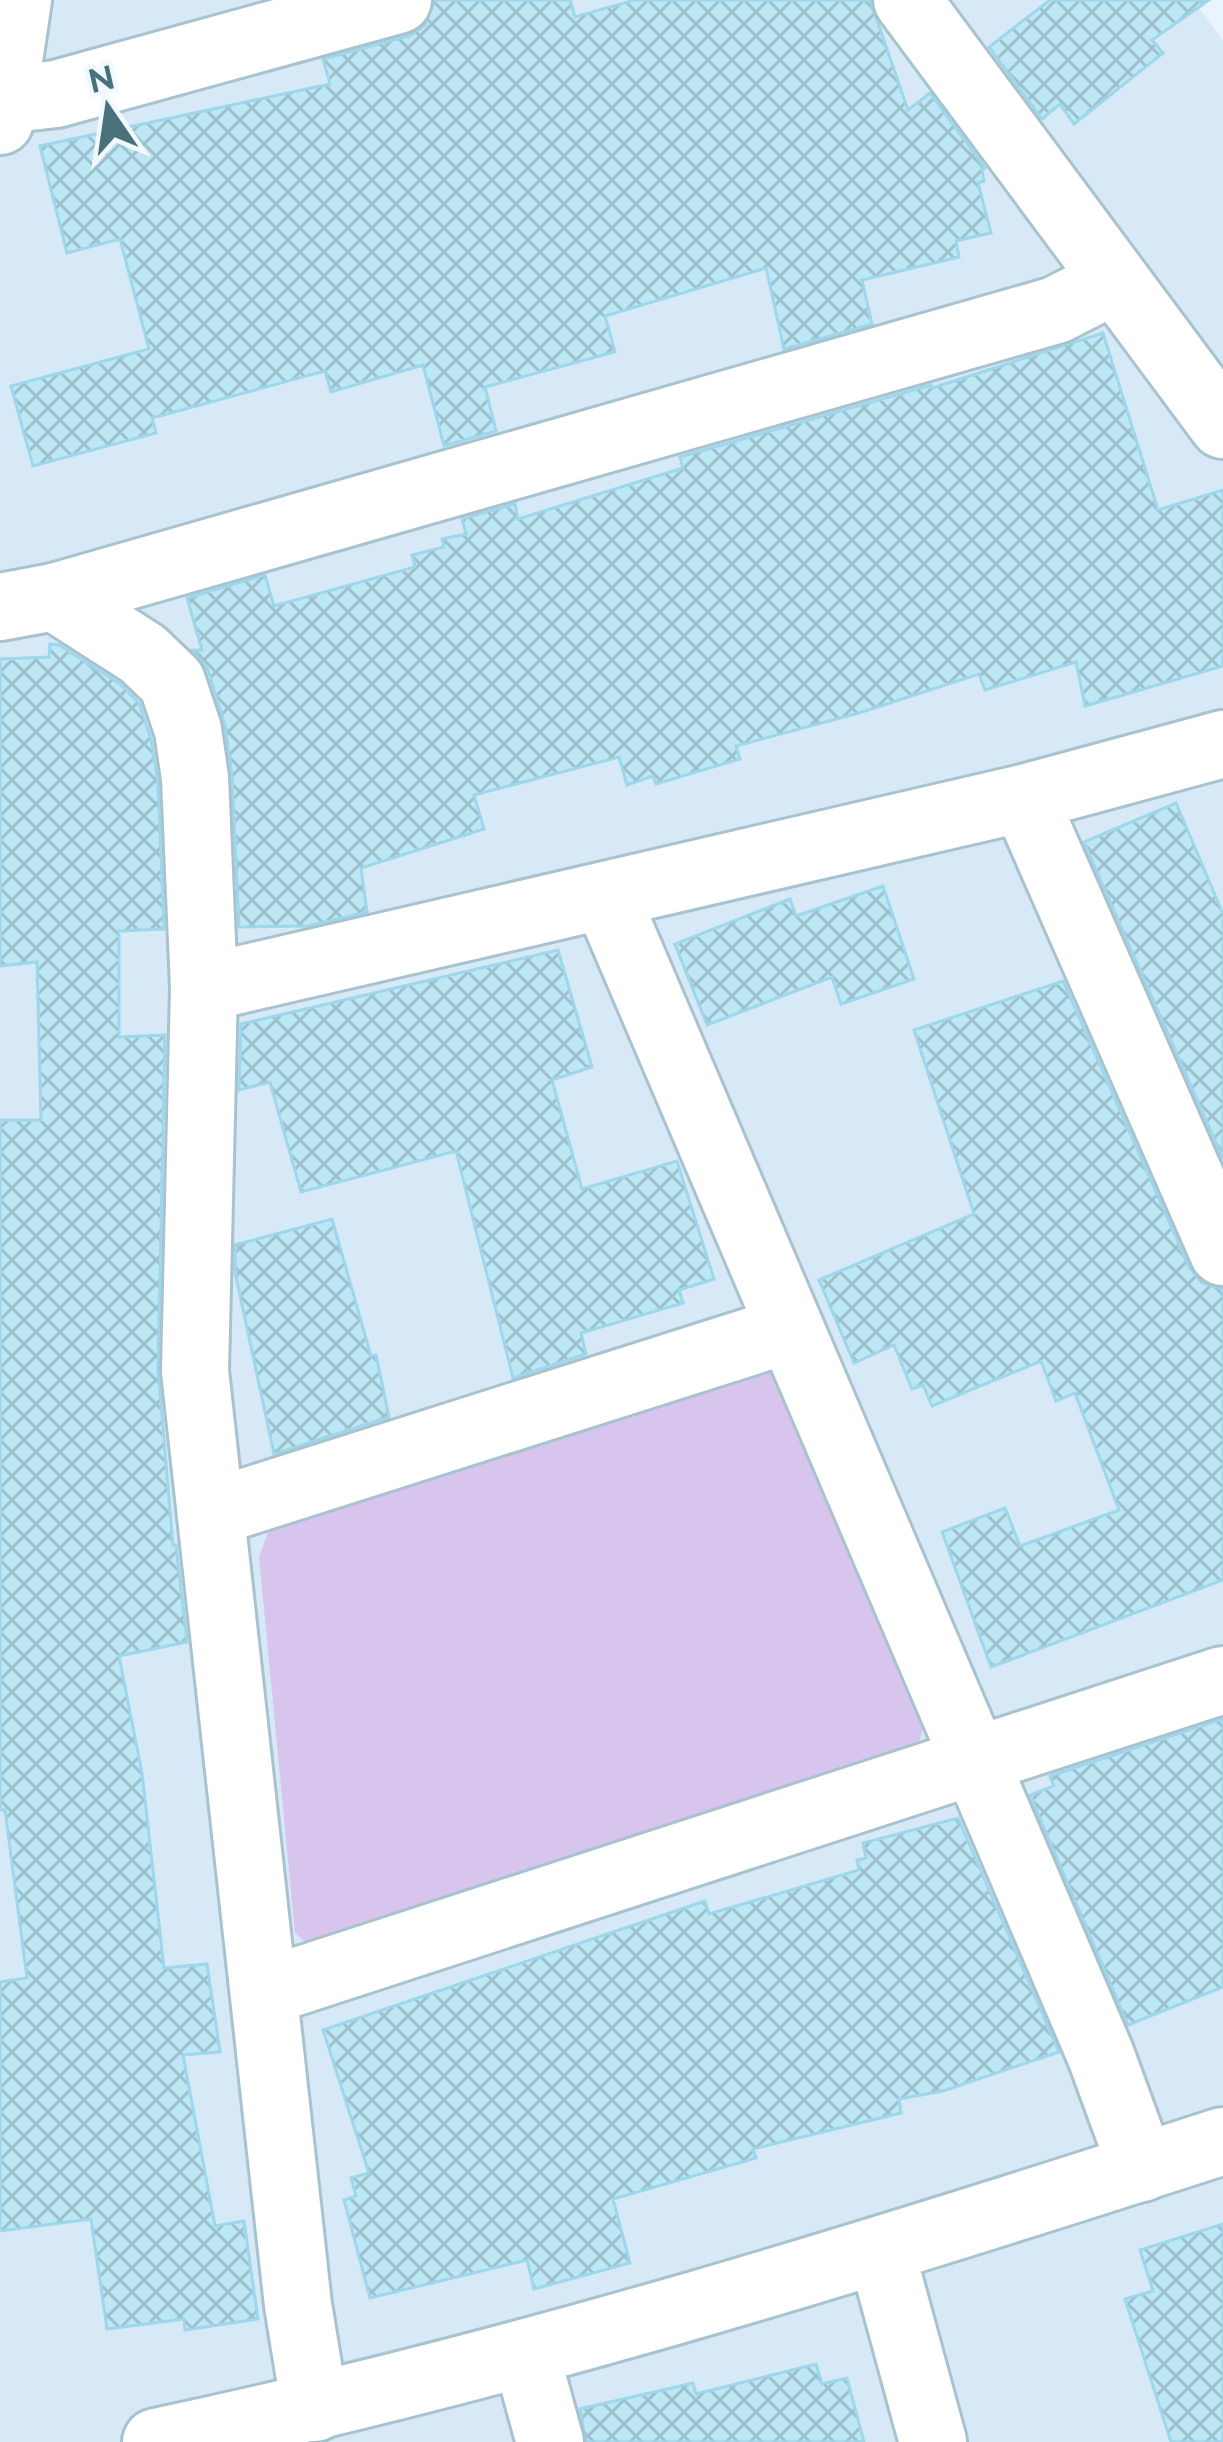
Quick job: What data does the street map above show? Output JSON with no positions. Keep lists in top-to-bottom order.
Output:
{
  "north": "top"
}
